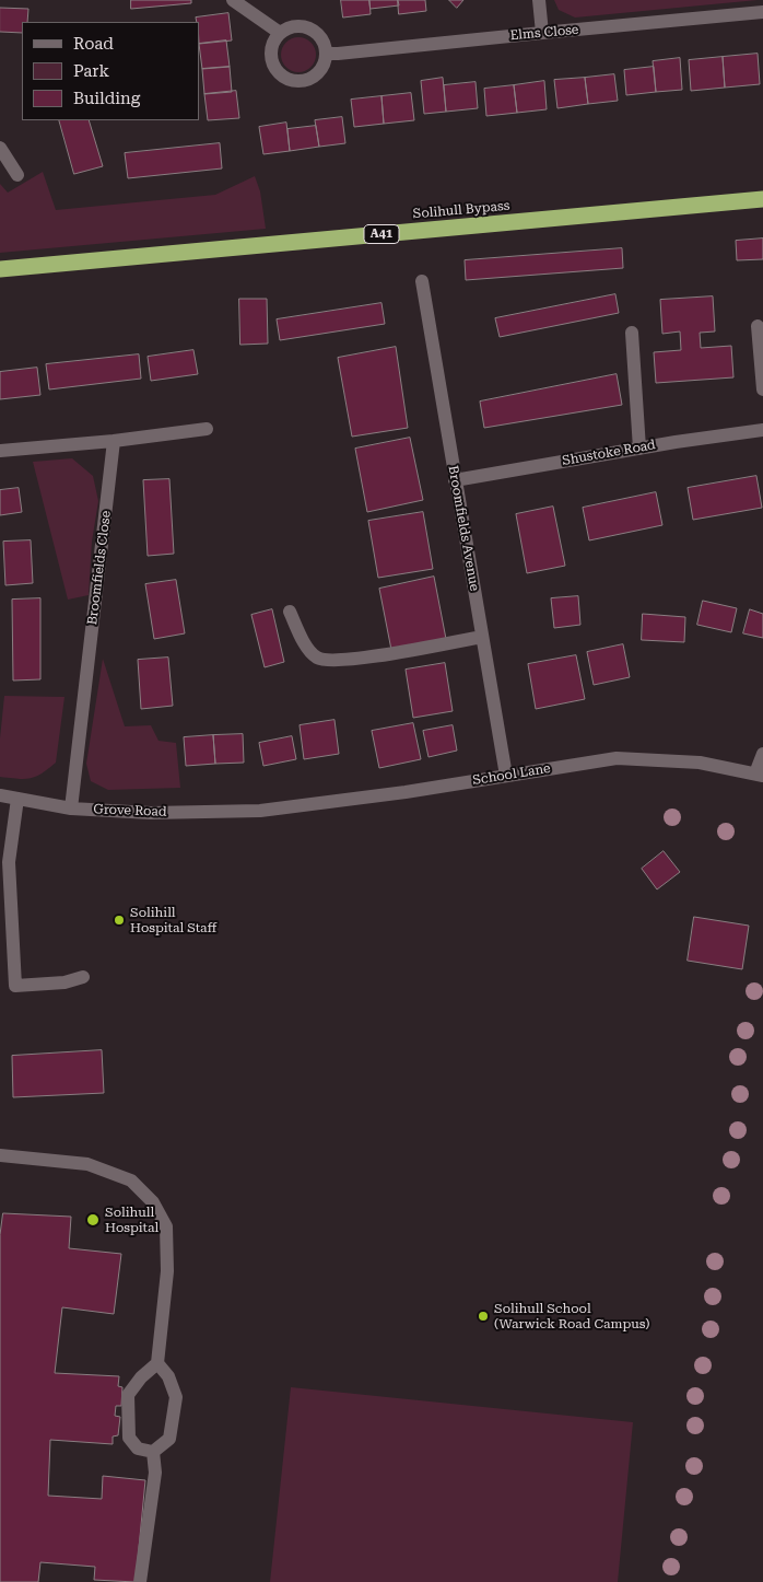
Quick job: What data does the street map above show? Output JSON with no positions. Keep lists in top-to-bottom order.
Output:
{
  "streets": {
    "highway": ["Solihull Bypass", "A41"],
    "street": [
      "Elms Close",
      "Shustoke Road",
      "Broomfields Avenue",
      "Broomfields Close",
      "School Lane",
      "Grove Road"
    ]
  },
  "crossings": [
    ["Shustoke Road", "Broomfields Avenue"],
    ["Broomfields Avenue", "School Lane"],
    ["Broomfields Close", "Grove Road"],
    ["School Lane", "Grove Road"]
  ],
  "places": ["Solihill Hospital Staff", "Solihull Hospital", "Solihull School (Warwick Road Campus)"],
  "legend": ["Road", "Park", "Building"]
}
